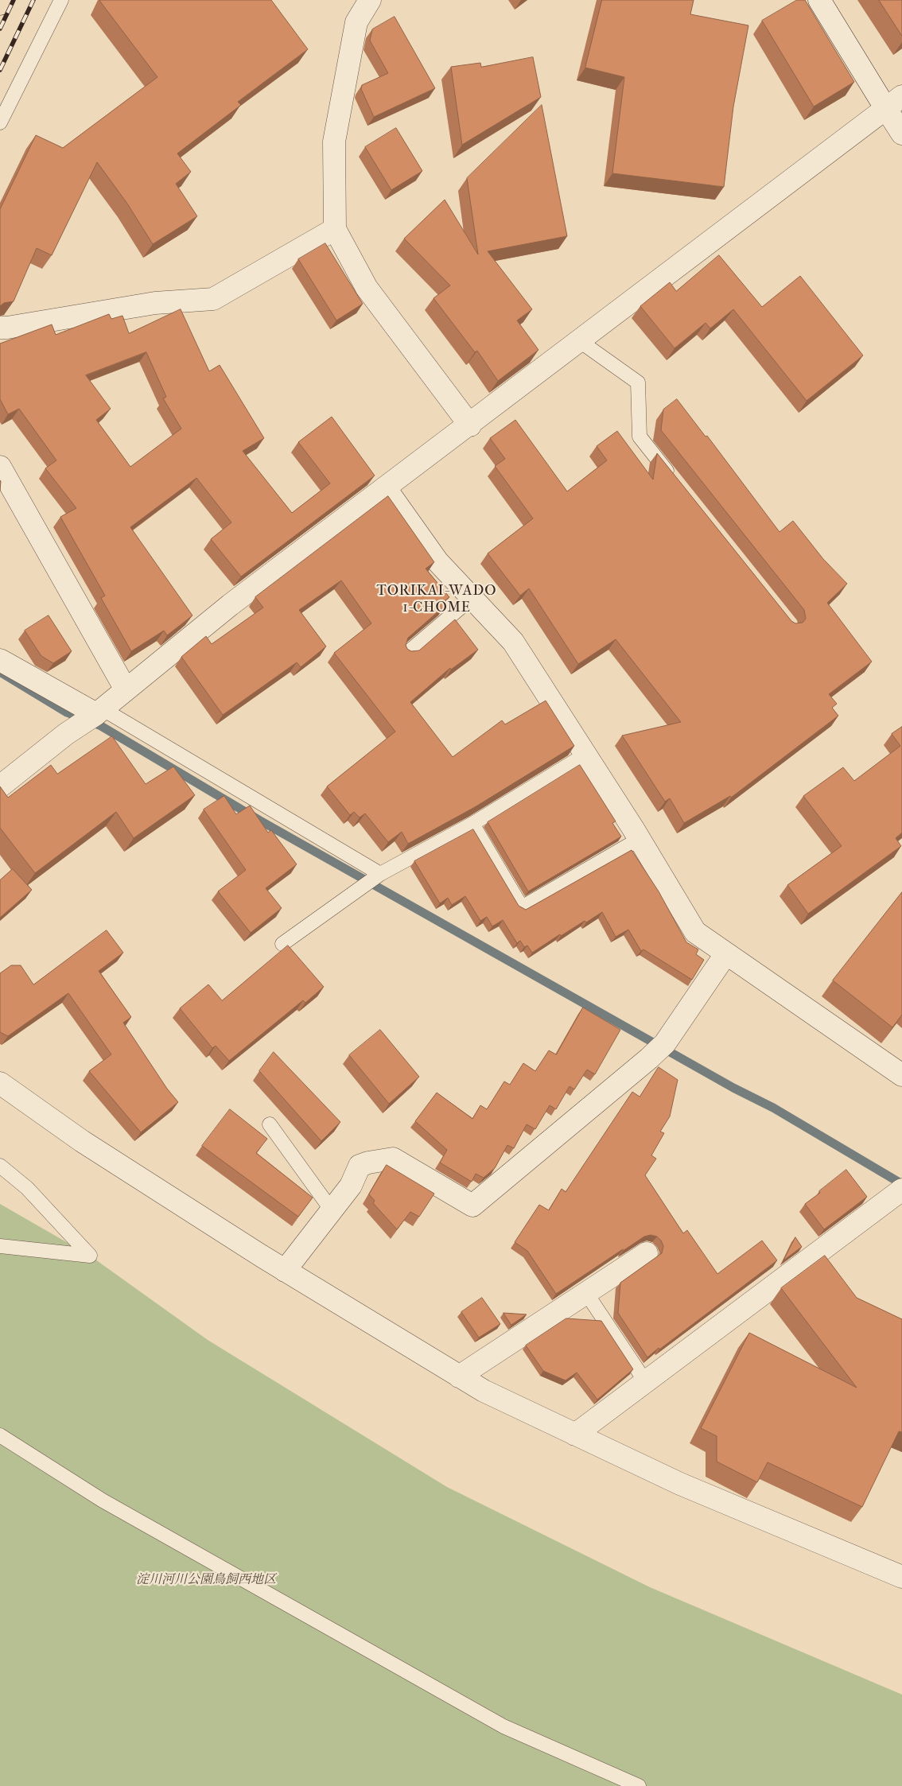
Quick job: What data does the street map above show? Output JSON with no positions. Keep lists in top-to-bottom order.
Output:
{
  "districts": ["TORIKAI-WADO 1-CHOME"],
  "parks": ["淀川河川公園鳥飼西地区"]
}
